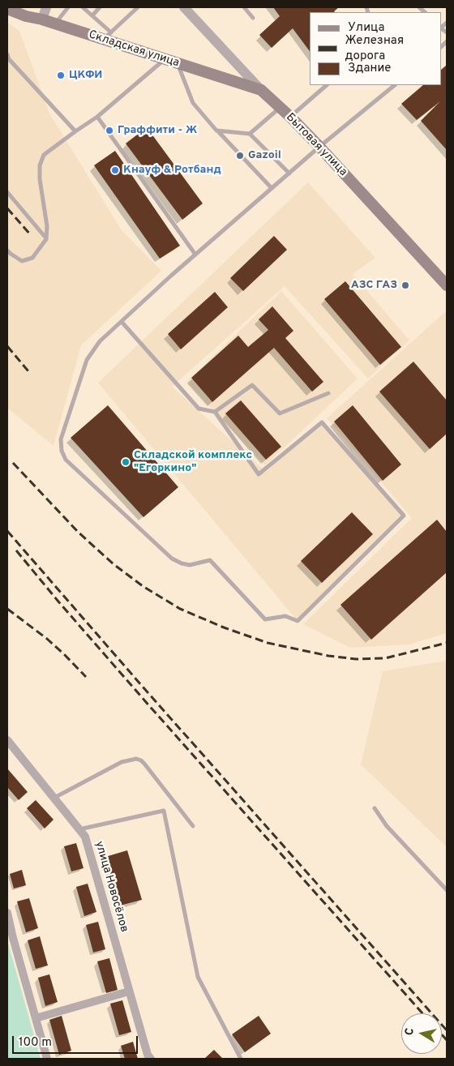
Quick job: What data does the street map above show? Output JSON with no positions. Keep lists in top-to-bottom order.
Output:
{
  "streets": {
    "main road": ["Складская улица", "Бытовая улица"],
    "street": ["улица Новосёлов"]
  },
  "crossings": [
    ["Складская улица", "Бытовая улица"]
  ],
  "places": [
    "ЦКФИ",
    "Граффити - Ж",
    "Gazoil",
    "Кнауф & Ротбанд",
    "АЗС ГАЗ",
    "Складской комплекс \"Егоркино\""
  ],
  "legend": ["Улица", "Железная дорога", "Здание"],
  "scale_bar": "100 m",
  "north": "left"
}
